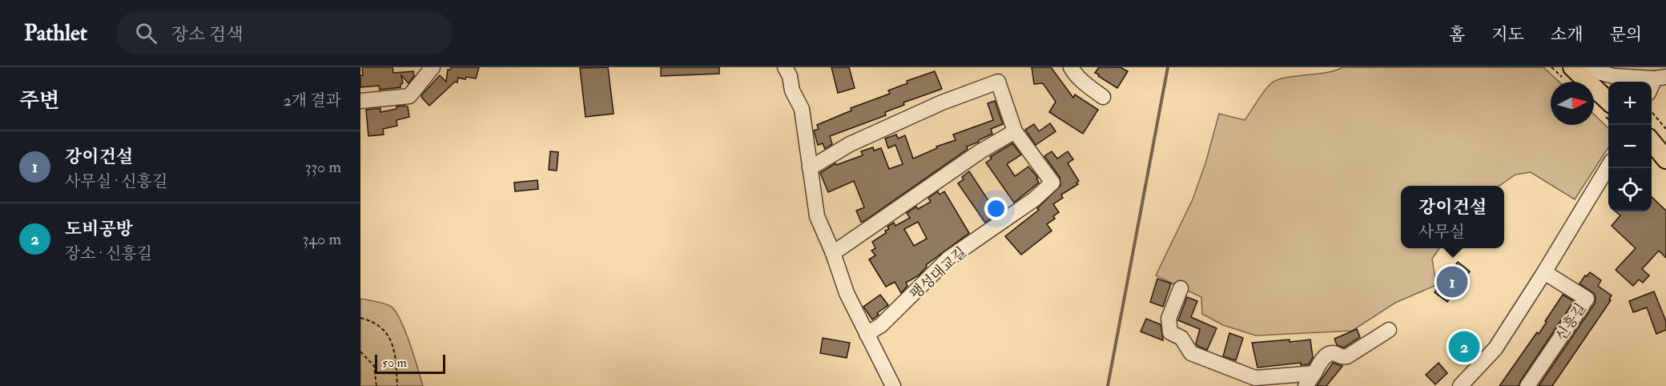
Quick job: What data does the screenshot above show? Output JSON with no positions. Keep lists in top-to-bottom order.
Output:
{
  "streets": {
    "street": ["팽성대교길", "신흥길"]
  },
  "scale_bar": "50 m",
  "north": "right",
  "page": {
    "header": "Pathlet",
    "search": "장소 검색",
    "nav": [
      "홈",
      "지도",
      "소개",
      "문의"
    ],
    "heading": ["주변", "2개 결과"],
    "map_buttons": ["+", "−"],
    "list": [
      {
        "mark": "1",
        "name": "강이건설",
        "note": "사무실 · 신흥길",
        "value": "330 m"
      },
      {
        "mark": "2",
        "name": "도비공방",
        "note": "장소 · 신흥길",
        "value": "340 m"
      }
    ],
    "popup": ["강이건설", "사무실"],
    "pins": ["1", "2"],
    "scale": "50 m"
  }
}
